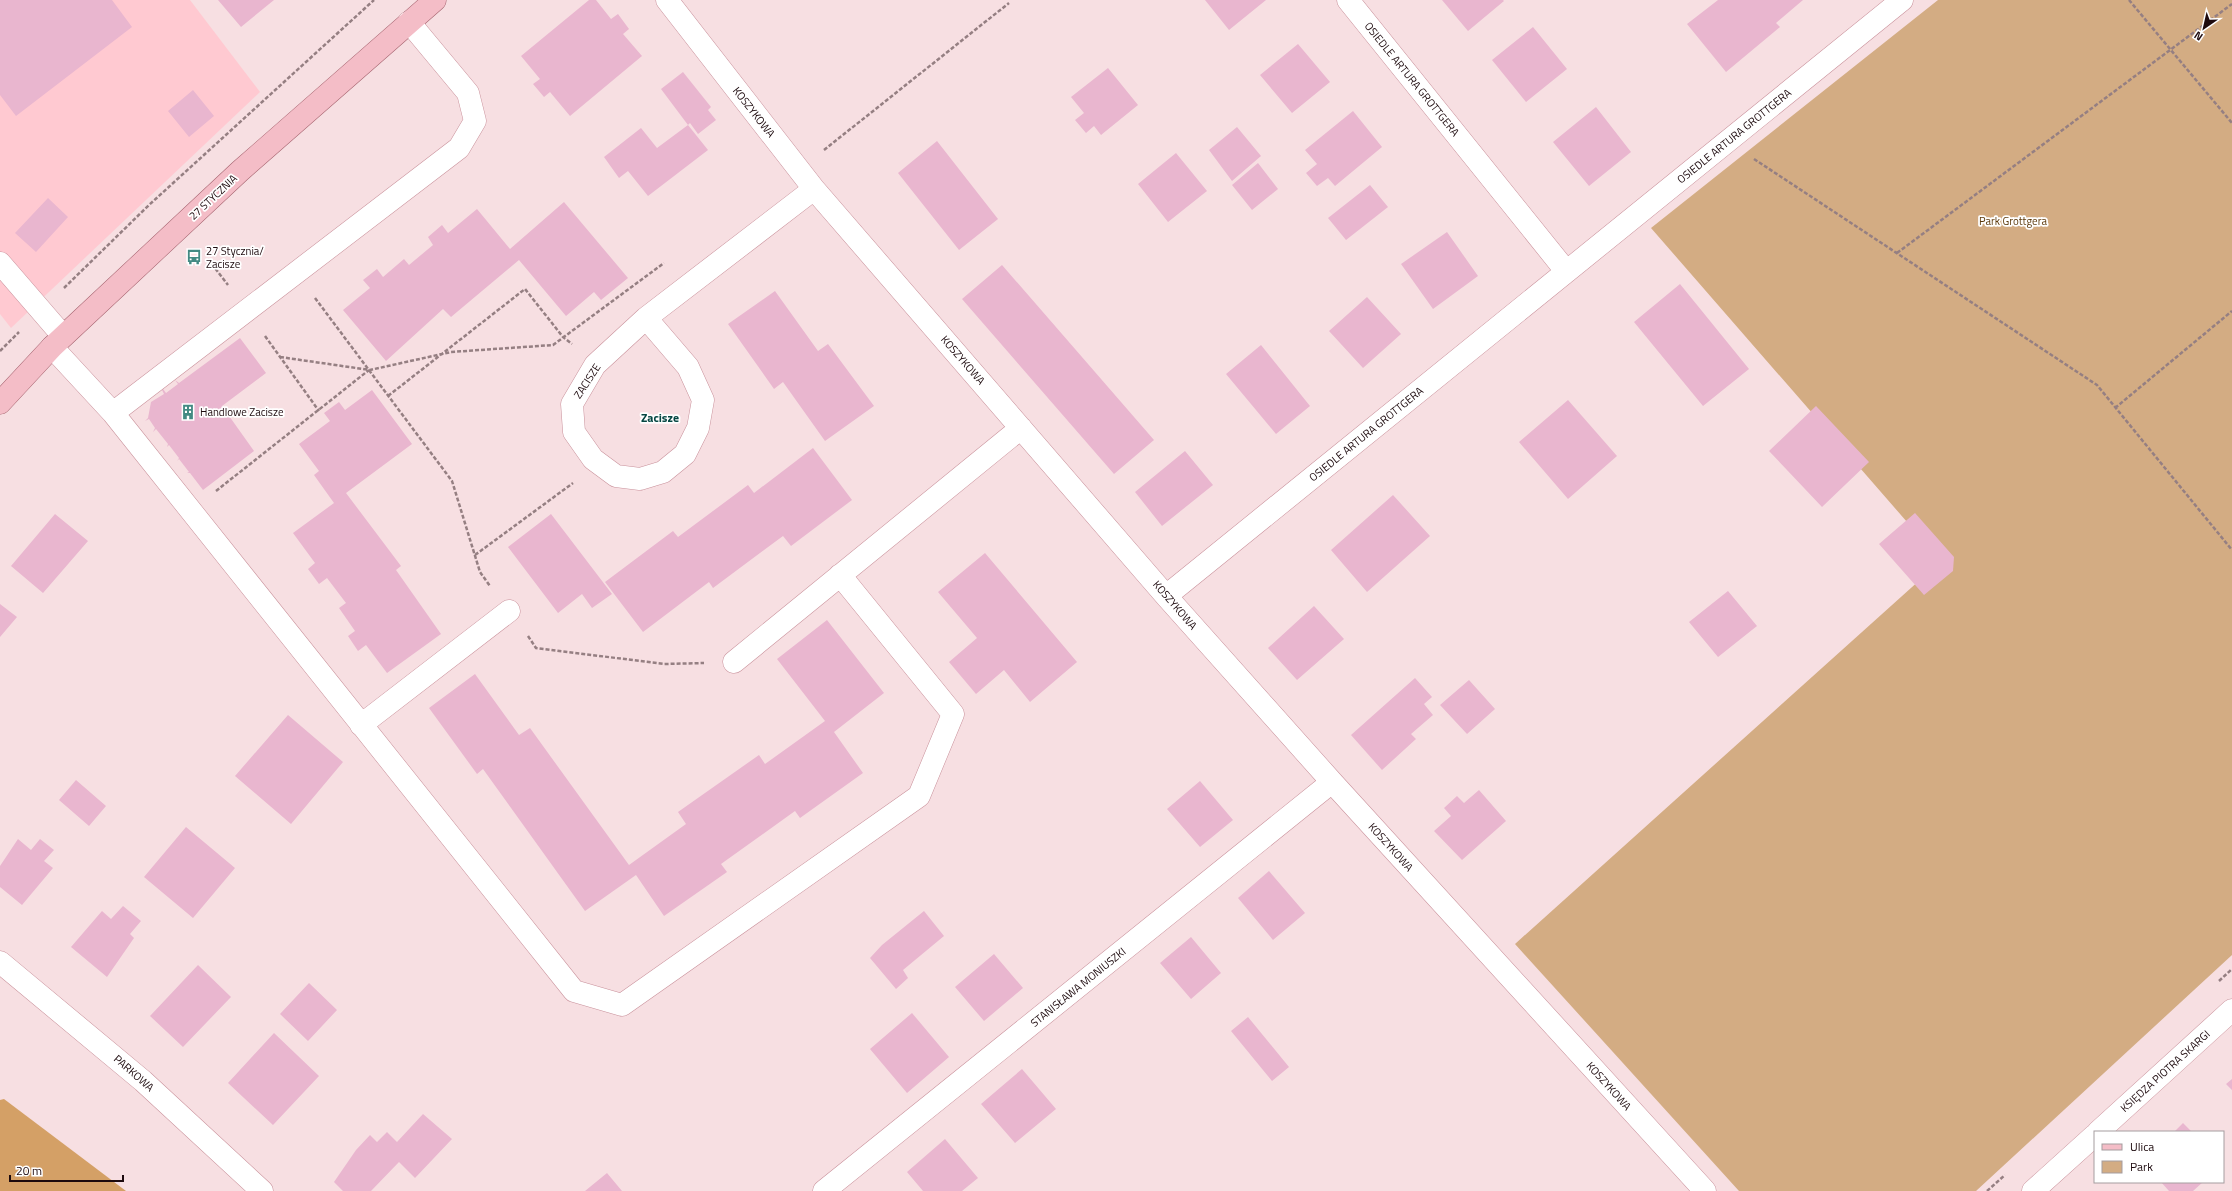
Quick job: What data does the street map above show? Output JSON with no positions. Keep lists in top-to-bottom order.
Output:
{
  "streets": {
    "main road": ["27 STYCZNIA"],
    "street": [
      "OSIEDLE ARTURA GROTTGERA",
      "KOSZYKOWA",
      "ZACISZE",
      "STANISŁAWA MONIUSZKI",
      "KSIĘDZA PIOTRA SKARGI",
      "PARKOWA"
    ]
  },
  "crossings": [
    ["OSIEDLE ARTURA GROTTGERA", "KOSZYKOWA"],
    ["KOSZYKOWA", "ZACISZE"],
    ["KOSZYKOWA", "STANISŁAWA MONIUSZKI"]
  ],
  "districts": ["Zacisze"],
  "parks": ["Park Grottgera"],
  "places": {
    "bus stop": ["27 Stycznia/ Zacisze"],
    "building": ["Handlowe Zacisze"]
  },
  "legend": ["Ulica", "Park"],
  "scale_bar": "20 m",
  "north": "bottom left"
}
